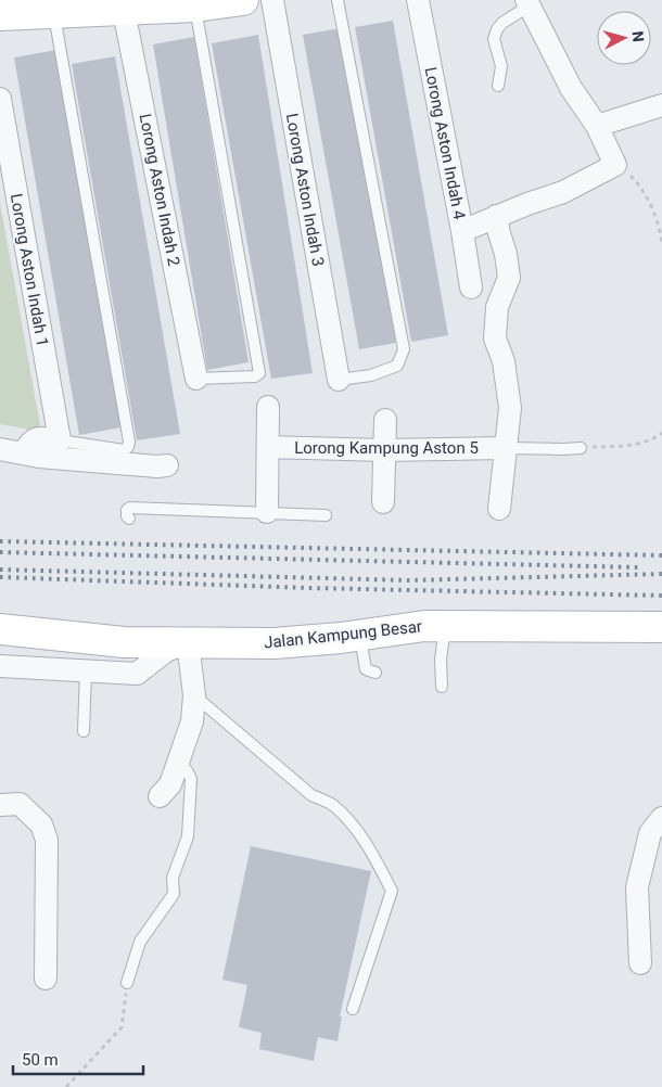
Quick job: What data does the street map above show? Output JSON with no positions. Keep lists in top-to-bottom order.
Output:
{
  "streets": {
    "street": [
      "Lorong Aston Indah 4",
      "Lorong Aston Indah 2",
      "Lorong Aston Indah 3",
      "Lorong Aston Indah 1",
      "Lorong Kampung Aston 5",
      "Jalan Kampung Besar"
    ]
  },
  "scale_bar": "50 m",
  "north": "right"
}
